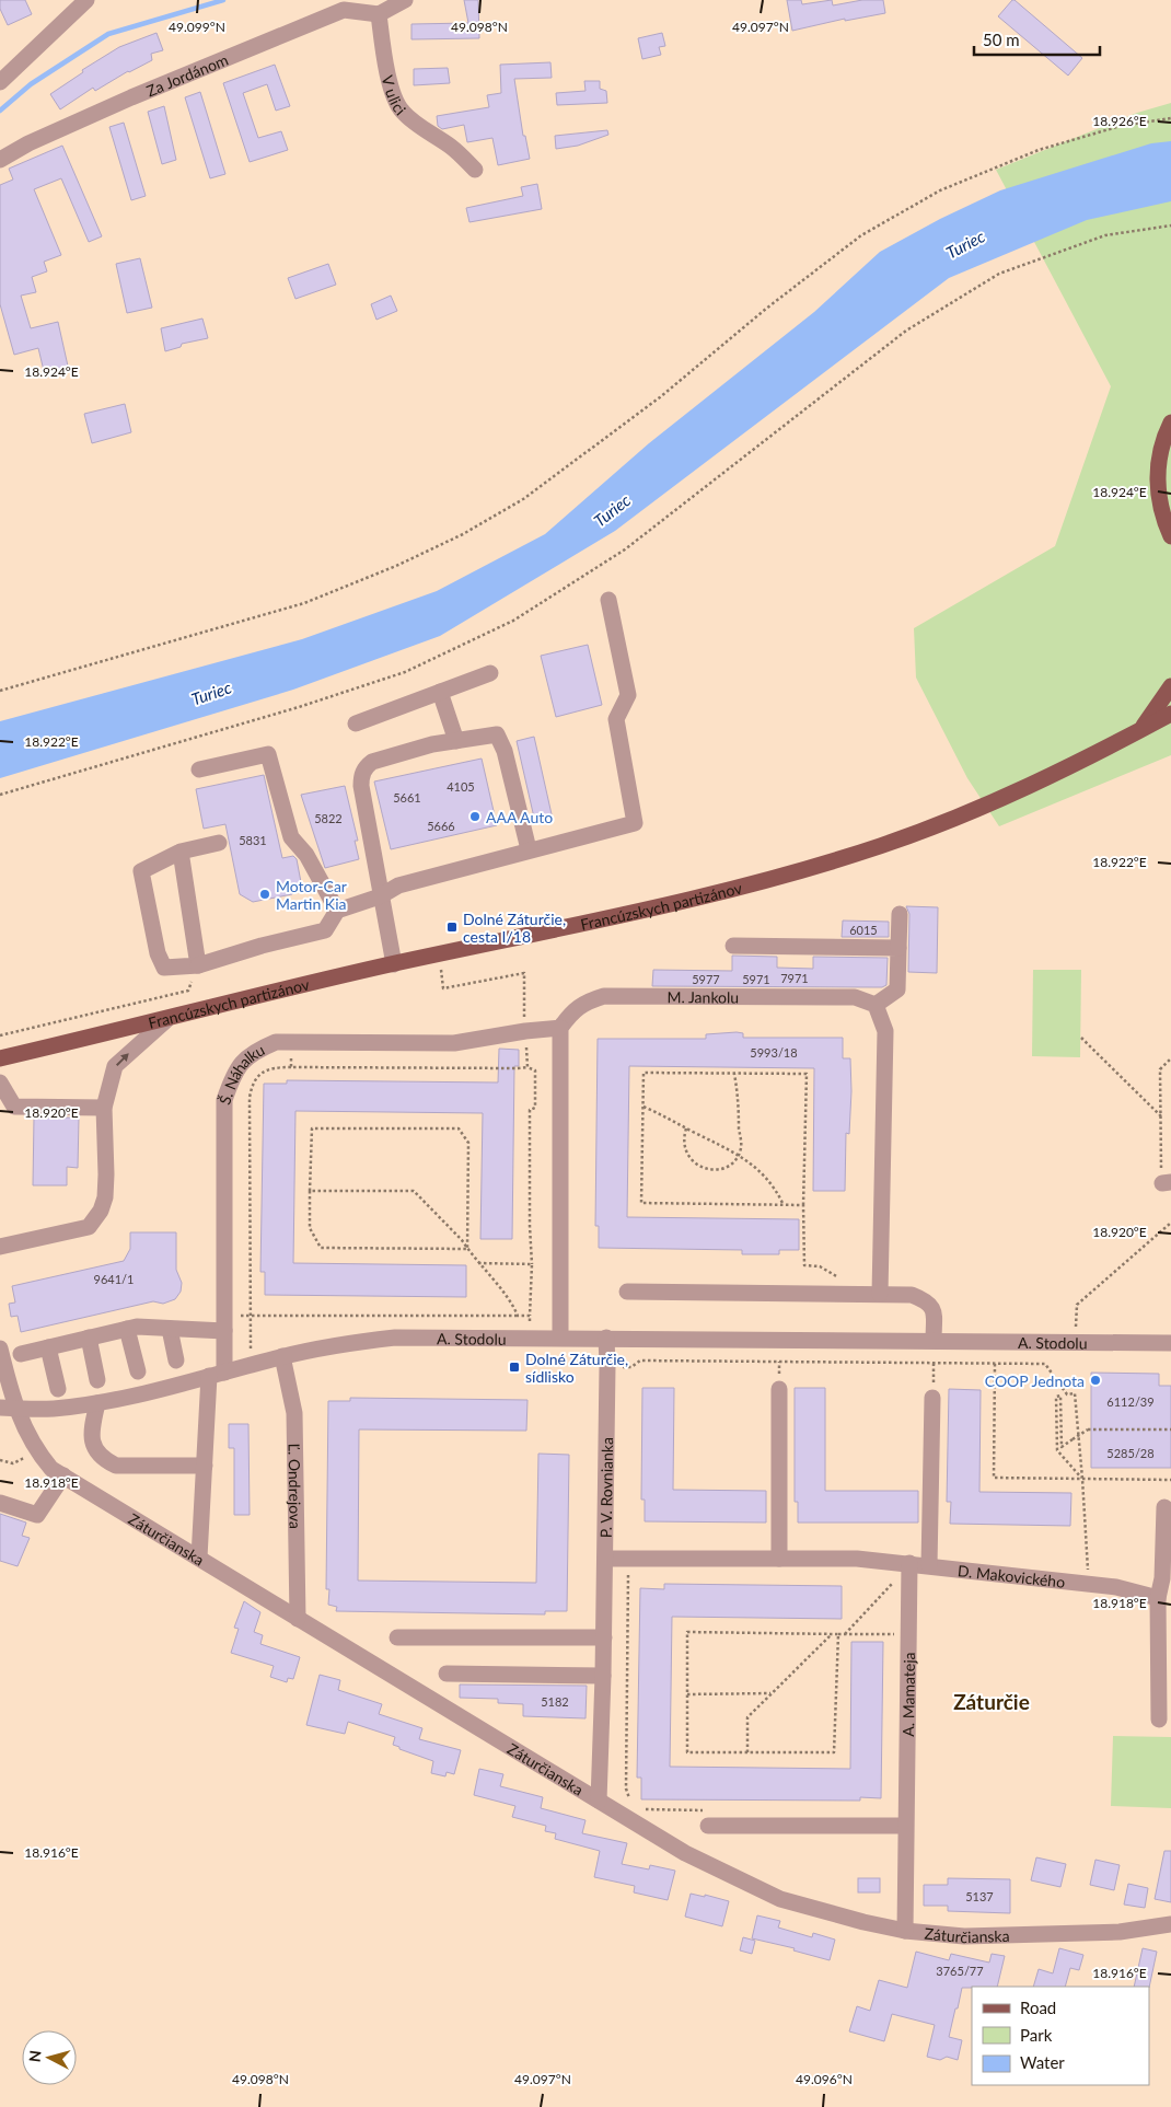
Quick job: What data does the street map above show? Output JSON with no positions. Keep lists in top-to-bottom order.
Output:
{
  "streets": {
    "main road": ["Francúzskych partizánov"],
    "street": [
      "Za Jordánom",
      "V ulici",
      "M. Jankolu",
      "Š. Náhalku",
      "A. Stodolu",
      "Ľ. Ondrejova",
      "P. V. Rovnianka",
      "Záturčianska",
      "D. Makovického",
      "A. Mamateja"
    ]
  },
  "crossings": [
    ["Za Jordánom", "V ulici"],
    ["M. Jankolu", "Š. Náhalku"],
    ["Š. Náhalku", "A. Stodolu"],
    ["Š. Náhalku", "Záturčianska"],
    ["A. Stodolu", "Ľ. Ondrejova"],
    ["A. Stodolu", "P. V. Rovnianka"],
    ["A. Stodolu", "Záturčianska"],
    ["Ľ. Ondrejova", "Záturčianska"],
    ["P. V. Rovnianka", "Záturčianska"],
    ["P. V. Rovnianka", "D. Makovického"],
    ["Záturčianska", "A. Mamateja"],
    ["D. Makovického", "A. Mamateja"]
  ],
  "districts": ["Záturčie"],
  "water": ["Turiec"],
  "places": {
    "other": ["AAA Auto", "Motor-Car Martin Kia", "COOP Jednota"],
    "transit": ["Dolné Záturčie, cesta I/18", "Dolné Záturčie, sídlisko"]
  },
  "house_numbers": [
    "4105",
    "5661",
    "5822",
    "5666",
    "5831",
    "6015",
    "7971",
    "5977",
    "5971",
    "5993/18",
    "9641/1",
    "6112/39",
    "5285/28",
    "5182",
    "5137",
    "3765/77"
  ],
  "legend": ["Road", "Park", "Water"],
  "scale_bar": "50 m",
  "north": "left",
  "coordinates": [
    "49.099°N",
    "49.098°N",
    "49.097°N",
    "18.926°E",
    "18.924°E",
    "18.922°E",
    "18.920°E",
    "18.918°E",
    "18.916°E",
    "49.096°N"
  ]
}
